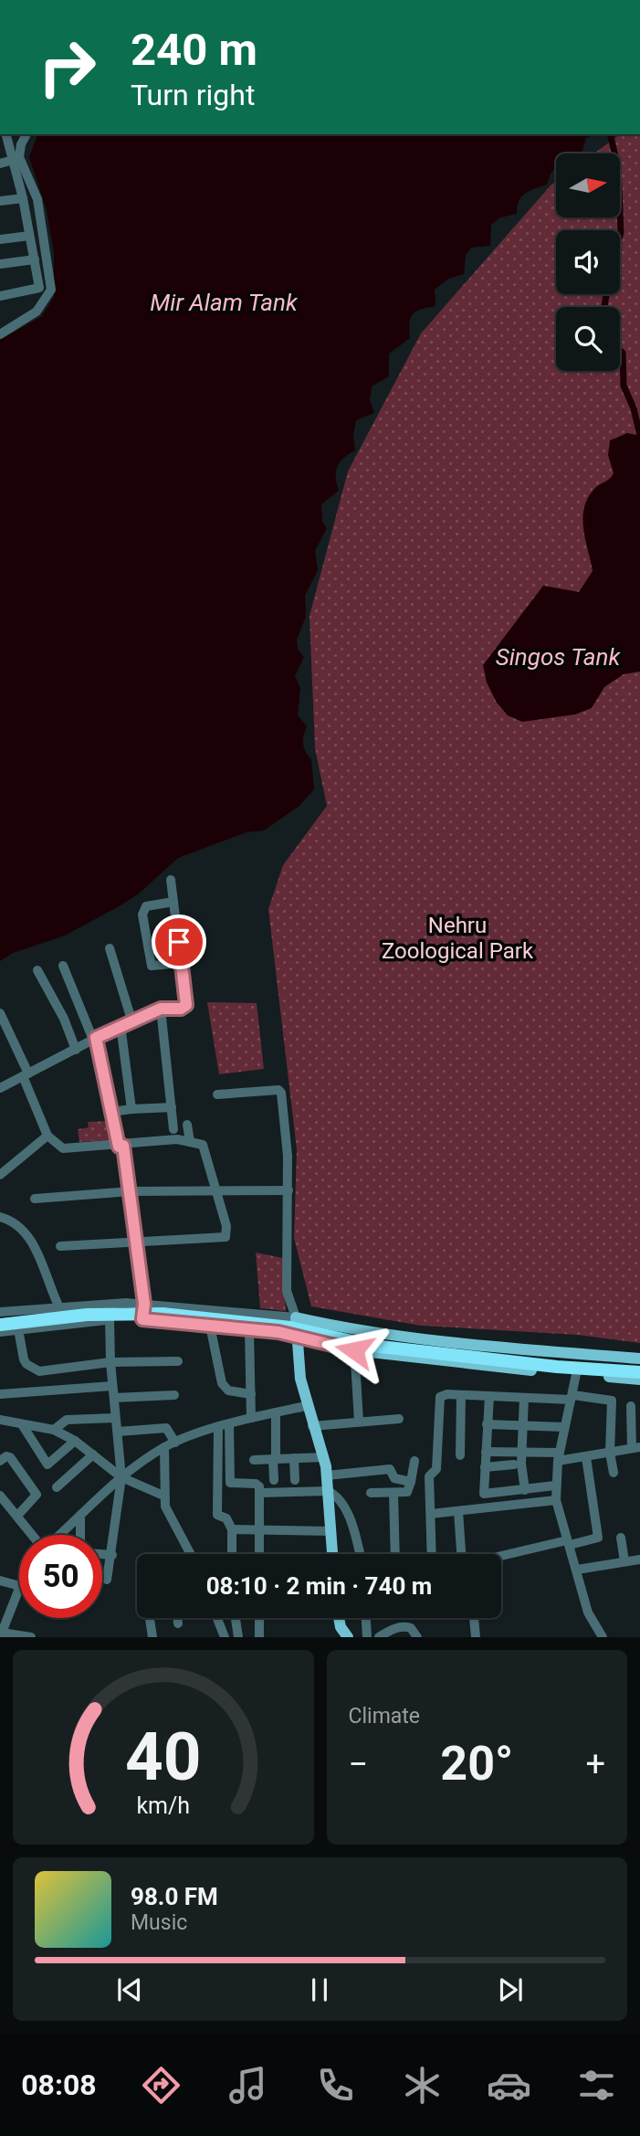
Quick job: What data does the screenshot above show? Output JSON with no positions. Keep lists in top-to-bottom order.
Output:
{
  "water": ["Mir Alam Tank", "Singos Tank"],
  "parks": ["Nehru Zoological Park"],
  "north": "right",
  "page": {
    "turn": ["240 m", "Turn right"],
    "limit": "50",
    "trip": "08:10 · 2 min · 740 m",
    "tile": "Climate",
    "heat": ["−", "20°", "+"],
    "song": ["98.0 FM", "Music"],
    "tabs": "08:08",
    "gauge": ["40", "km/h"]
  }
}
